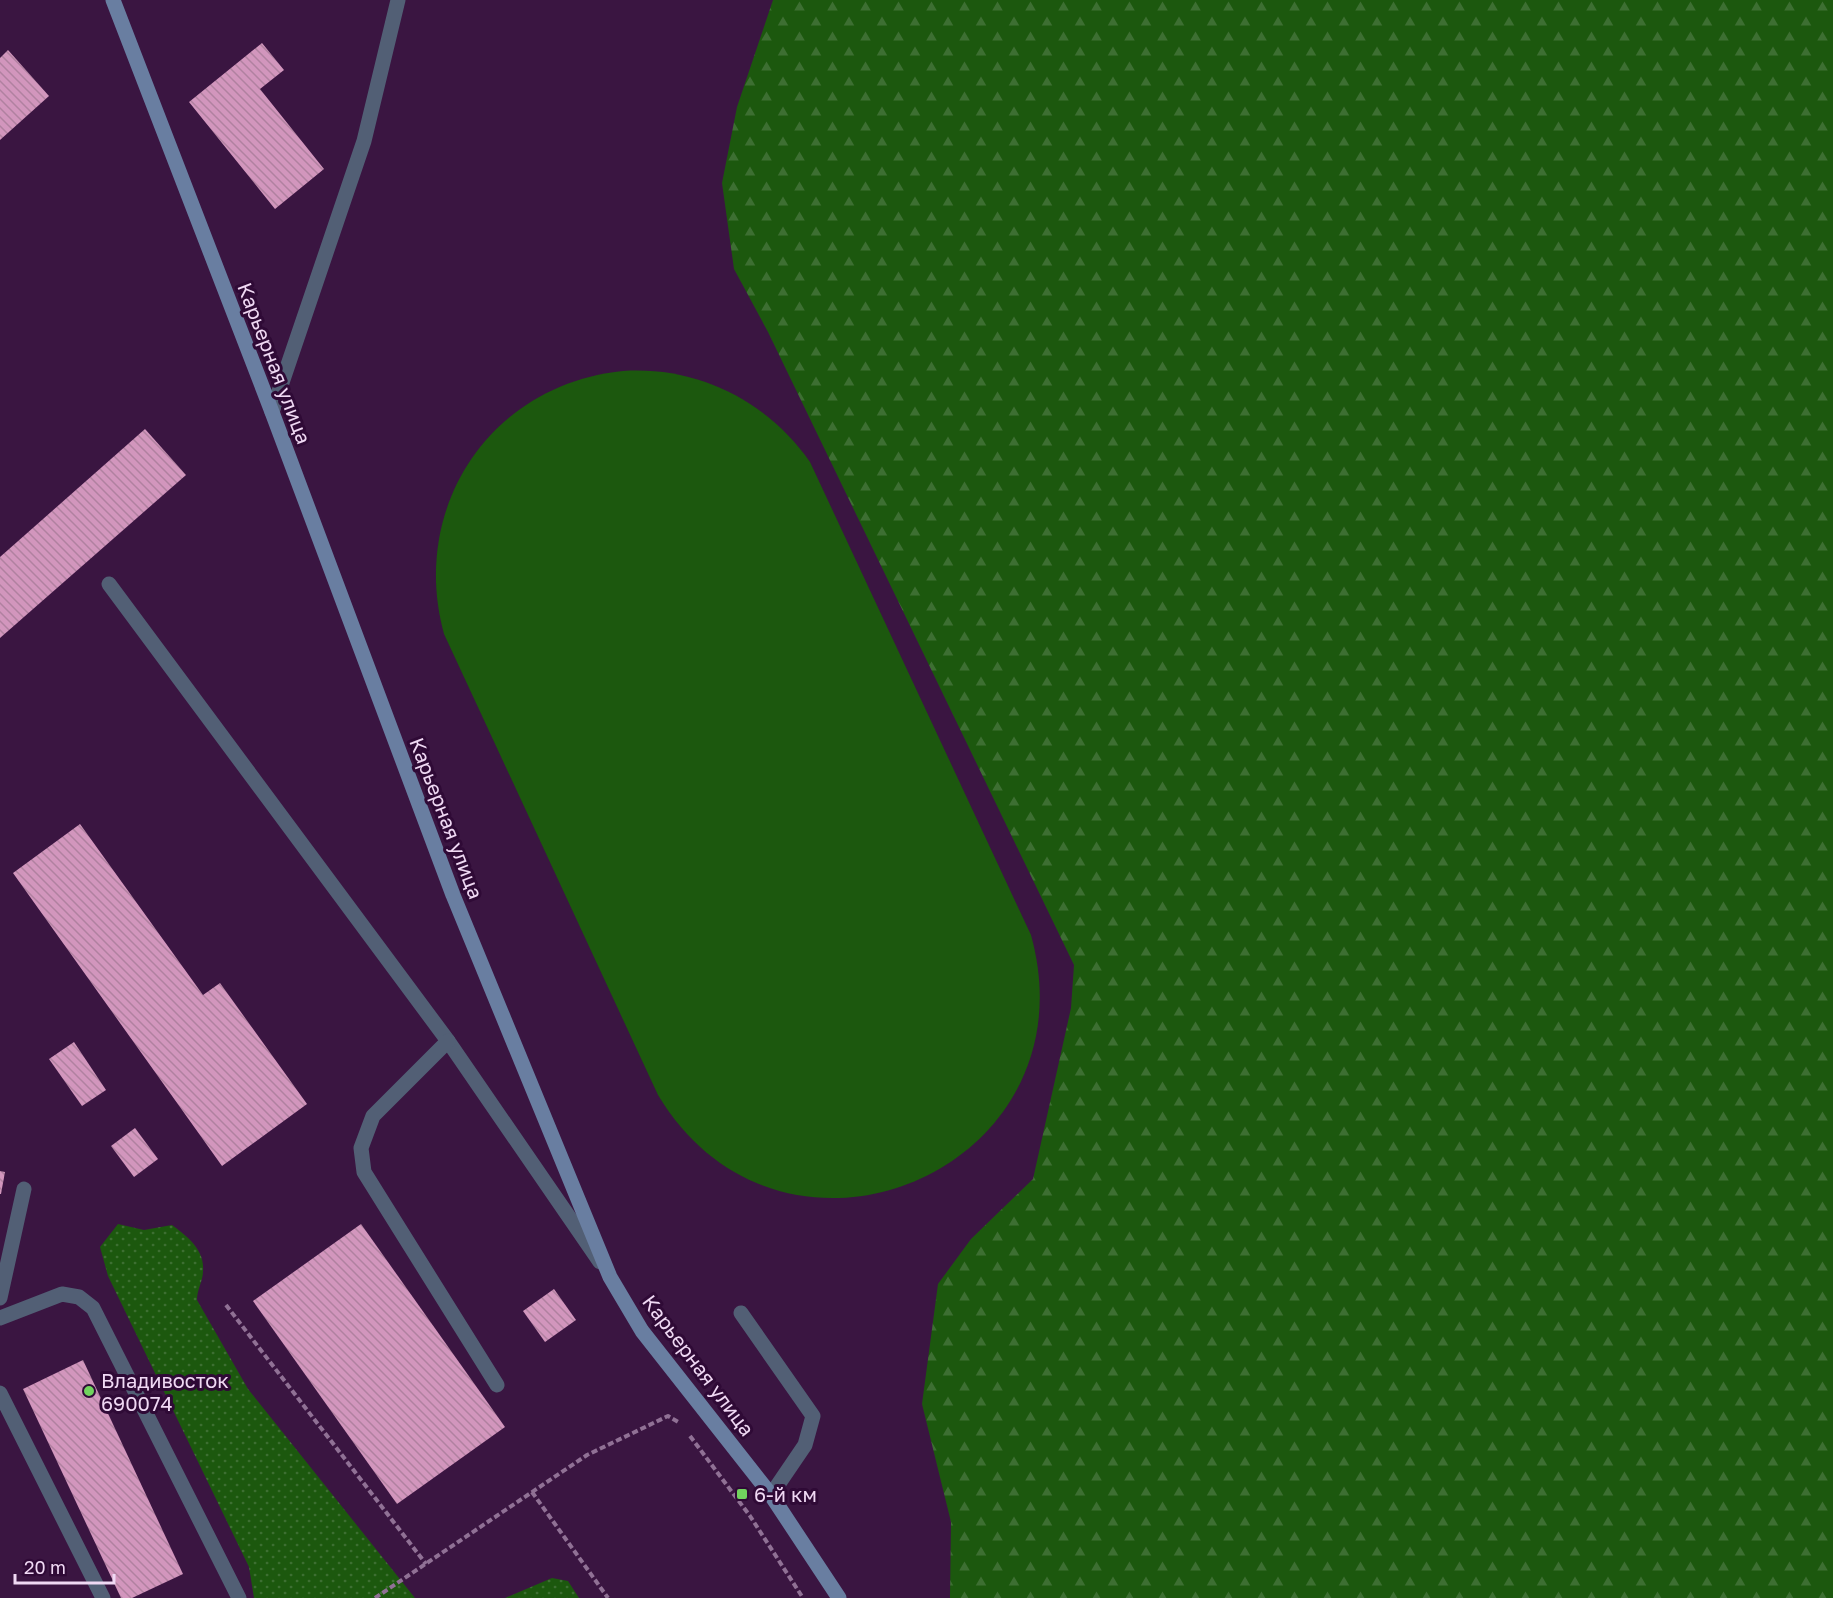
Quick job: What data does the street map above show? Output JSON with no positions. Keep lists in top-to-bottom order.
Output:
{
  "streets": {
    "street": ["Карьерная улица"]
  },
  "places": {
    "other": ["Владивосток 690074"],
    "transit": ["6-й км"]
  },
  "scale_bar": "20 m"
}
